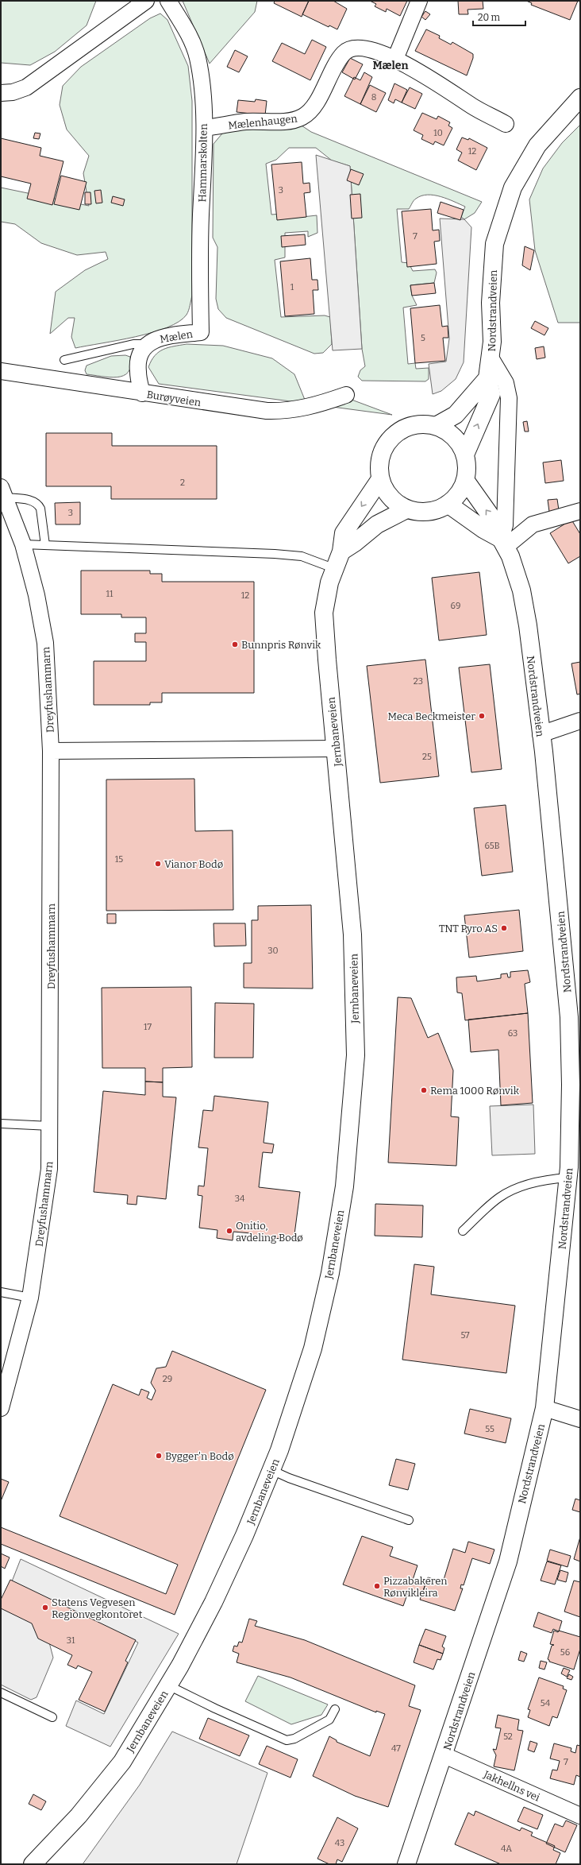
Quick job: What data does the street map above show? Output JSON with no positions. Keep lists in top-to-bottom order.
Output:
{
  "streets": {
    "main road": ["Nordstrandveien", "Jernbaneveien"],
    "street": [
      "Mælenhaugen",
      "Hammarskolten",
      "Mælen",
      "Burøyveien",
      "Dreyfushammarn",
      "Jakhellns vei"
    ]
  },
  "crossings": [
    ["Mælenhaugen", "Hammarskolten"],
    ["Hammarskolten", "Mælen"],
    ["Nordstrandveien", "Jernbaneveien"],
    ["Nordstrandveien", "Jakhellns vei"],
    ["Mælen", "Burøyveien"]
  ],
  "districts": ["Mælen"],
  "places": [
    "Bunnpris Rønvik",
    "Meca Beckmeister",
    "Vianor Bodø",
    "TNT Pyro AS",
    "Rema 1000 Rønvik",
    "Onitio, avdeling Bodø",
    "Bygger'n Bodø",
    "Pizzabakeren Rønvikleira",
    "Statens Vegvesen Regionvegkontoret"
  ],
  "house_numbers": [
    "8",
    "10",
    "12",
    "3",
    "7",
    "1",
    "5",
    "2",
    "3",
    "11",
    "12",
    "69",
    "23",
    "25",
    "65B",
    "15",
    "30",
    "17",
    "63",
    "34",
    "57",
    "29",
    "55",
    "31",
    "56",
    "54",
    "52",
    "47",
    "7",
    "43",
    "4A"
  ],
  "scale_bar": "20 m"
}
